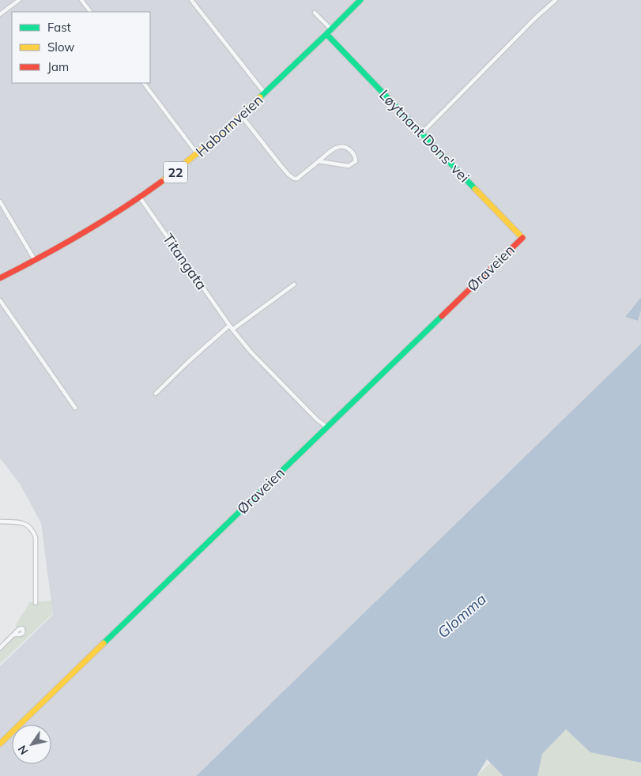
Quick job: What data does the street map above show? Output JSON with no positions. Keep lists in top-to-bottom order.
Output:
{
  "streets": {
    "main road": [
      "Habornveien",
      "Løytnant Dons' vei",
      "22",
      "Øraveien"
    ],
    "street": ["Titangata"]
  },
  "crossings": [
    ["Habornveien", "Løytnant Dons' vei"],
    ["Habornveien", "Titangata"],
    ["Løytnant Dons' vei", "Øraveien"],
    ["Titangata", "Øraveien"]
  ],
  "water": ["Glomma"],
  "legend": ["Fast", "Slow", "Jam"],
  "north": "bottom left"
}
